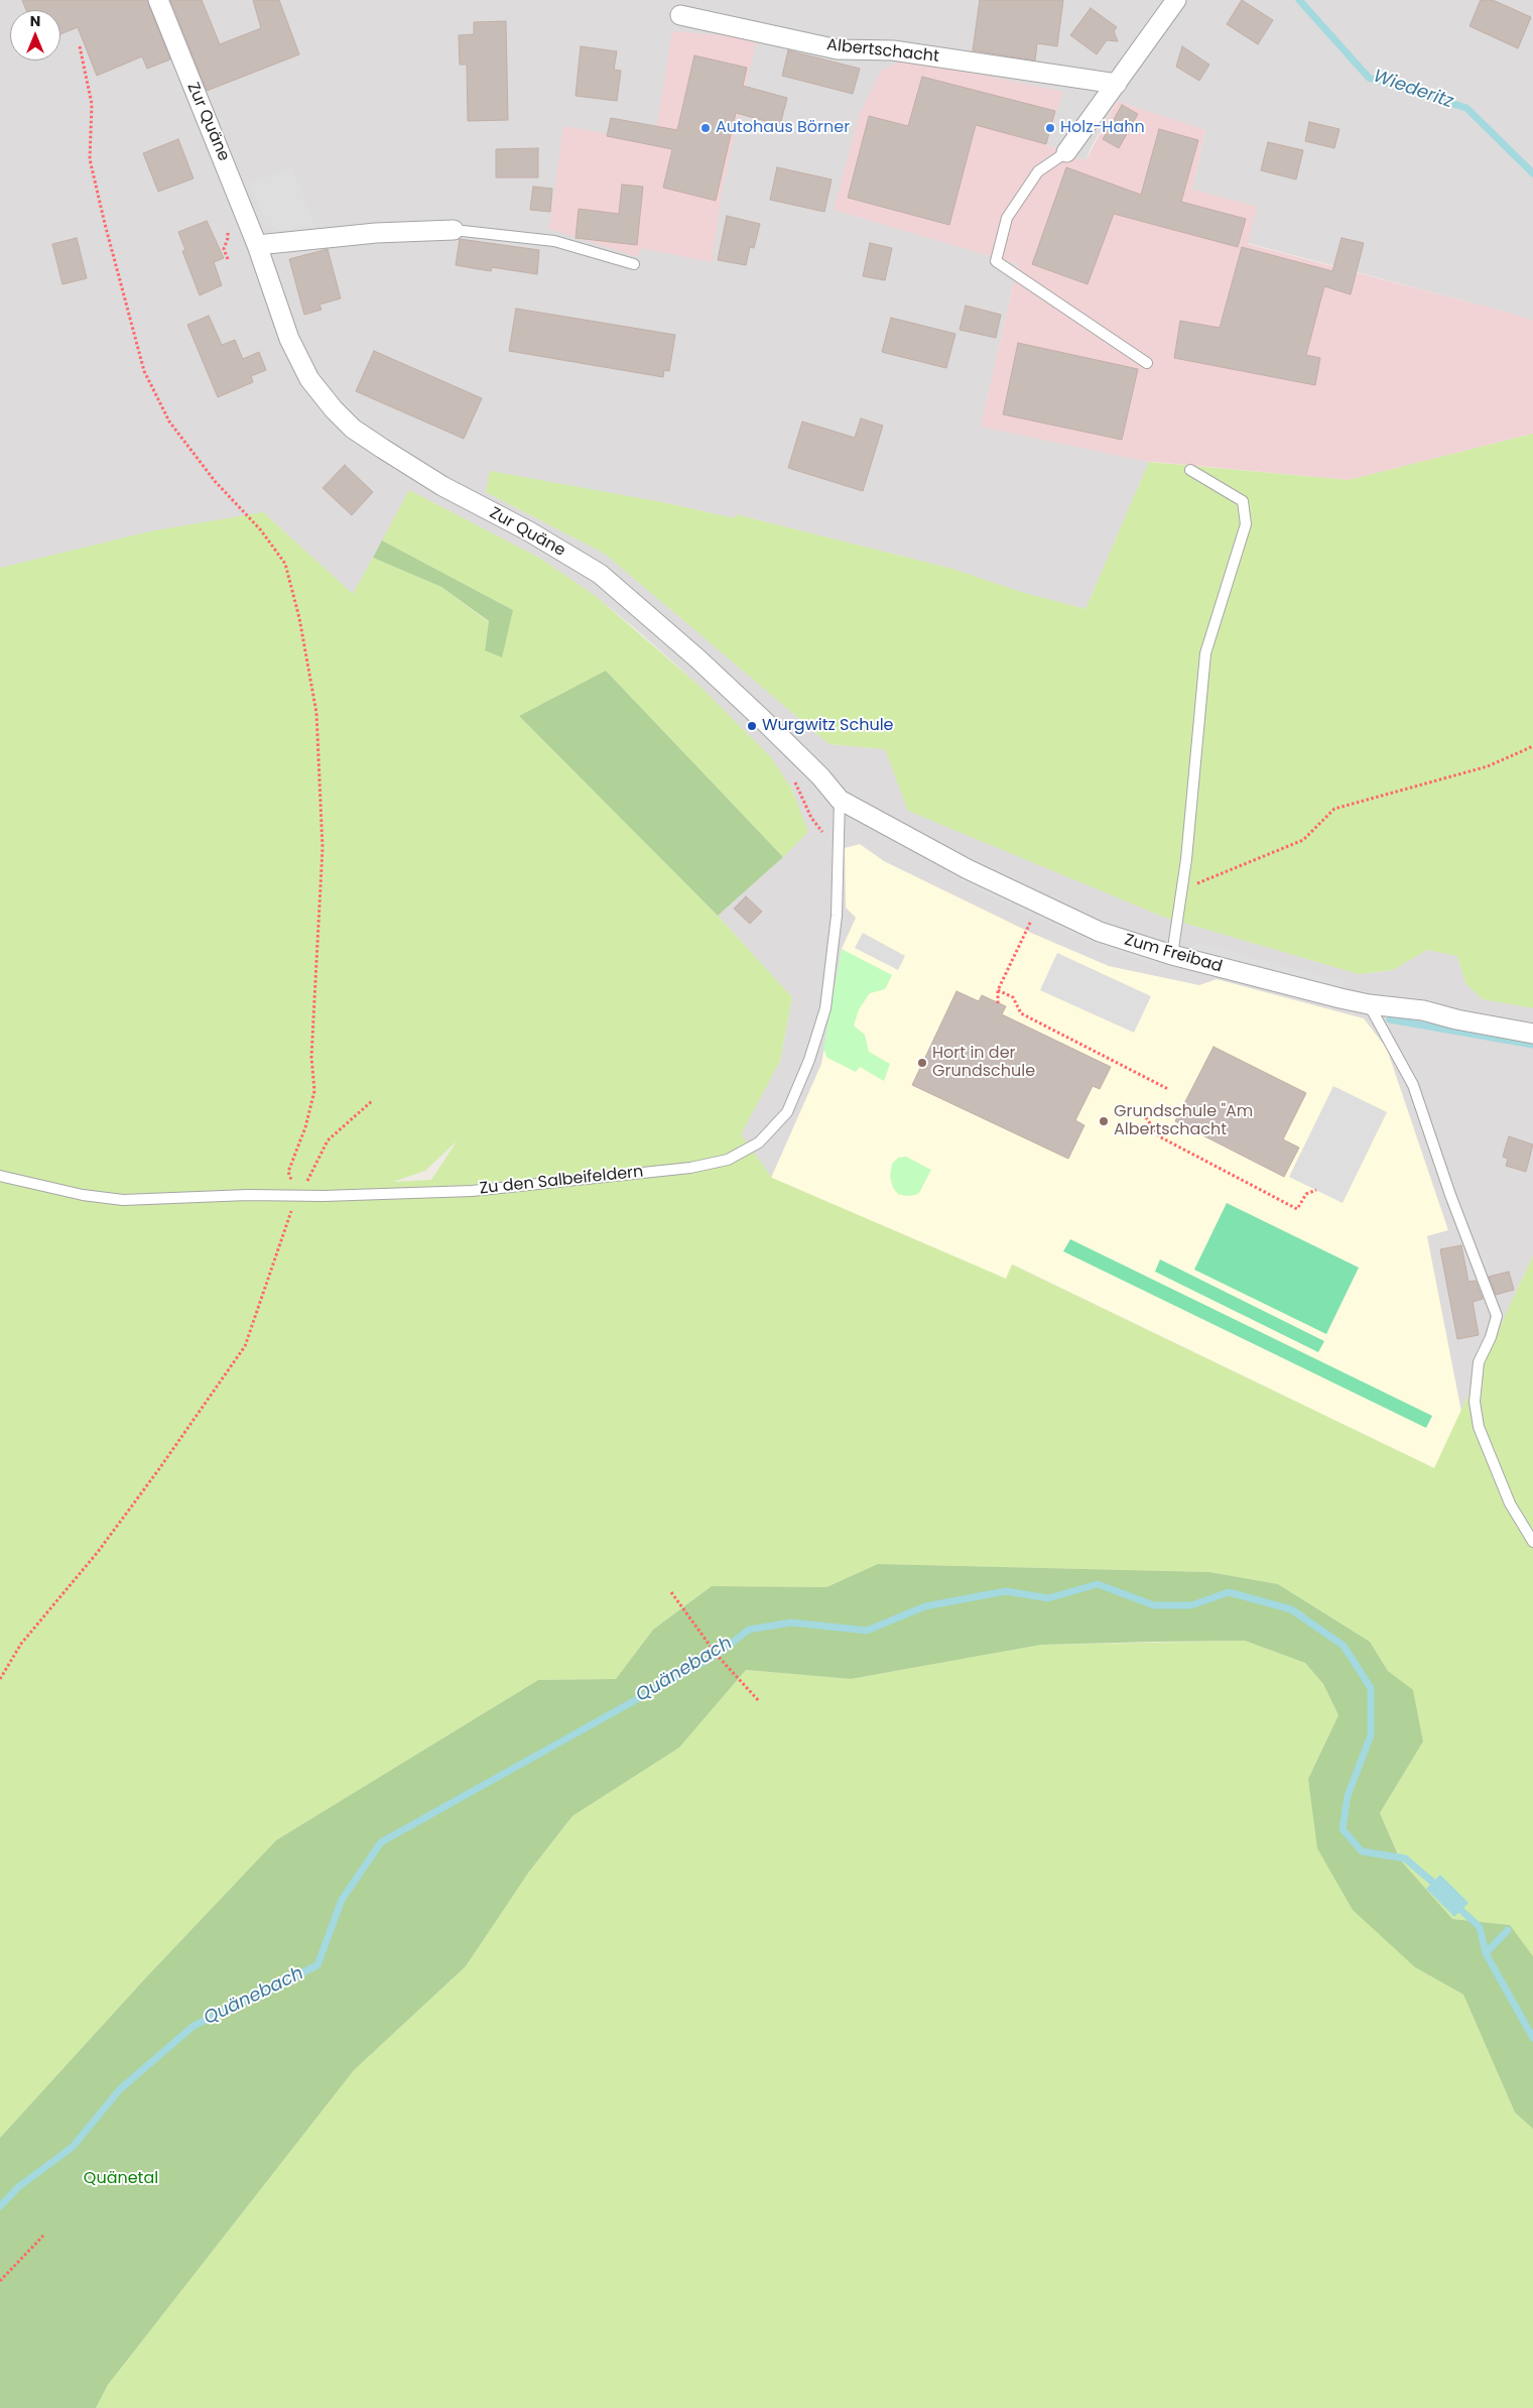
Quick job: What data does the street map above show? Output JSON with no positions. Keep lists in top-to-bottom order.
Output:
{
  "streets": {
    "street": ["Albertschacht", "Zur Quäne", "Zum Freibad"],
    "lane": ["Zu den Salbeifeldern"]
  },
  "crossings": [
    ["Zur Quäne", "Zum Freibad"],
    ["Zur Quäne", "Zu den Salbeifeldern"],
    ["Zum Freibad", "Zu den Salbeifeldern"]
  ],
  "water": ["Wiederitz", "Quänebach"],
  "parks": ["Quänetal"],
  "places": [
    "Autohaus Börner",
    "Holz-Hahn",
    "Wurgwitz Schule",
    "Hort in der Grundschule",
    "Grundschule \"Am Albertschacht"
  ],
  "north": "top"
}
